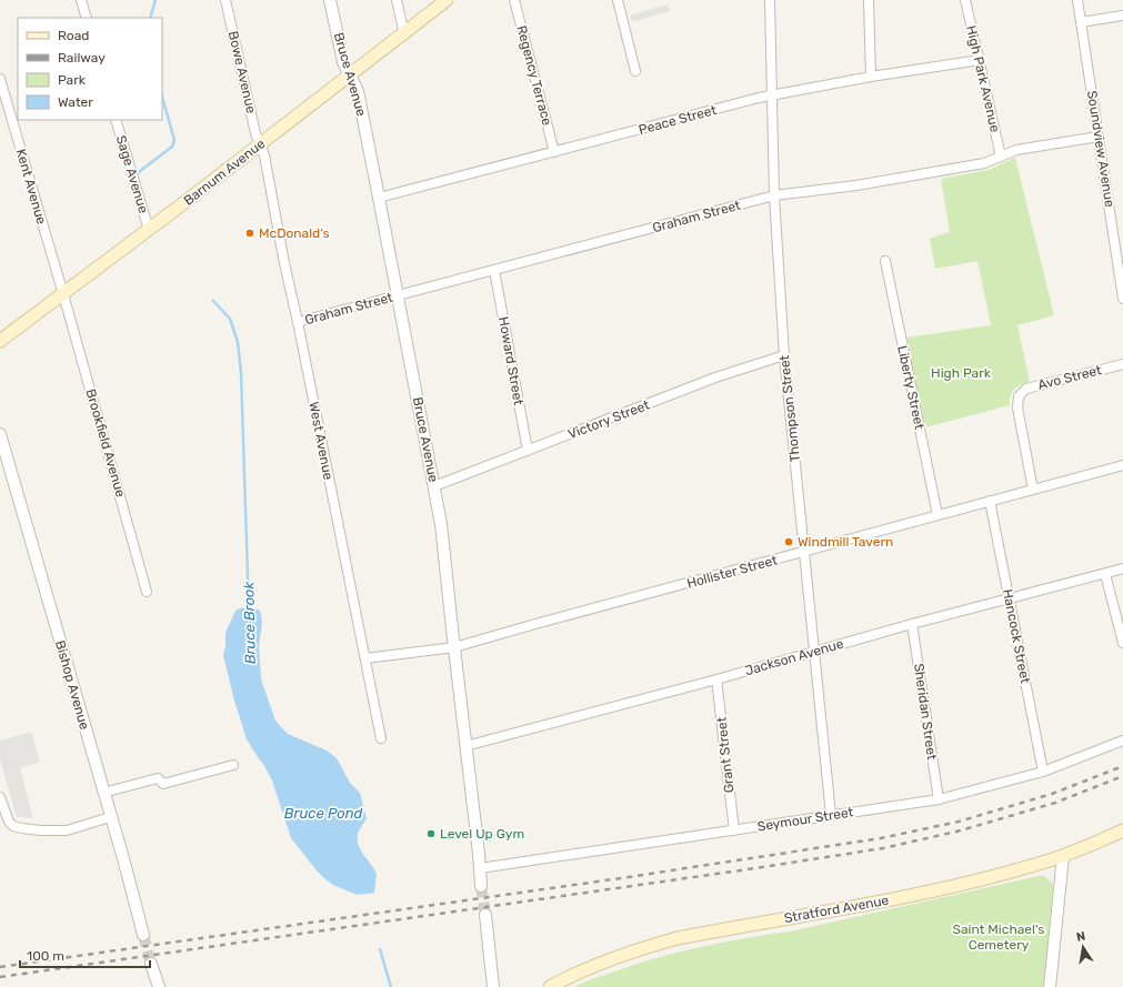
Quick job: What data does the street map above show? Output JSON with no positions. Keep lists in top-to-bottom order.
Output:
{
  "streets": {
    "main road": ["Barnum Avenue", "Stratford Avenue"],
    "street": [
      "Bowe Avenue",
      "Bruce Avenue",
      "Regency Terrace",
      "High Park Avenue",
      "Peace Street",
      "Soundview Avenue",
      "Sage Avenue",
      "Kent Avenue",
      "Graham Street",
      "Howard Street",
      "Avo Street",
      "Liberty Street",
      "Thompson Street",
      "Victory Street",
      "West Avenue",
      "Brookfield Avenue",
      "Hollister Street",
      "Hancock Street",
      "Jackson Avenue",
      "Bishop Avenue",
      "Sheridan Street",
      "Grant Street",
      "Seymour Street"
    ]
  },
  "crossings": [
    ["Bowe Avenue", "Barnum Avenue"],
    ["Bowe Avenue", "West Avenue"],
    ["Bruce Avenue", "Peace Street"],
    ["Bruce Avenue", "Barnum Avenue"],
    ["Bruce Avenue", "Graham Street"],
    ["Bruce Avenue", "Victory Street"],
    ["Bruce Avenue", "Hollister Street"],
    ["Bruce Avenue", "Jackson Avenue"],
    ["Bruce Avenue", "Seymour Street"],
    ["Regency Terrace", "Peace Street"],
    ["High Park Avenue", "Peace Street"],
    ["High Park Avenue", "Graham Street"],
    ["Peace Street", "Thompson Street"],
    ["Soundview Avenue", "Graham Street"],
    ["Barnum Avenue", "Sage Avenue"],
    ["Barnum Avenue", "Kent Avenue"],
    ["Barnum Avenue", "West Avenue"],
    ["Barnum Avenue", "Brookfield Avenue"],
    ["Kent Avenue", "Brookfield Avenue"],
    ["Graham Street", "Howard Street"],
    ["Graham Street", "Thompson Street"],
    ["Graham Street", "West Avenue"],
    ["Howard Street", "Victory Street"],
    ["Avo Street", "Hollister Street"],
    ["Liberty Street", "Hollister Street"],
    ["Thompson Street", "Victory Street"],
    ["Thompson Street", "Hollister Street"],
    ["Thompson Street", "Jackson Avenue"],
    ["Thompson Street", "Seymour Street"],
    ["West Avenue", "Hollister Street"],
    ["Hollister Street", "Hancock Street"],
    ["Hancock Street", "Jackson Avenue"],
    ["Hancock Street", "Seymour Street"],
    ["Jackson Avenue", "Sheridan Street"],
    ["Jackson Avenue", "Grant Street"],
    ["Sheridan Street", "Seymour Street"],
    ["Grant Street", "Seymour Street"]
  ],
  "water": ["Bruce Brook", "Bruce Pond"],
  "parks": ["High Park", "Saint Michael's Cemetery"],
  "places": ["McDonald's", "Windmill Tavern", "Level Up Gym"],
  "legend": [
    "Road",
    "Railway",
    "Park",
    "Water"
  ],
  "scale_bar": "100 m",
  "north": "top"
}
